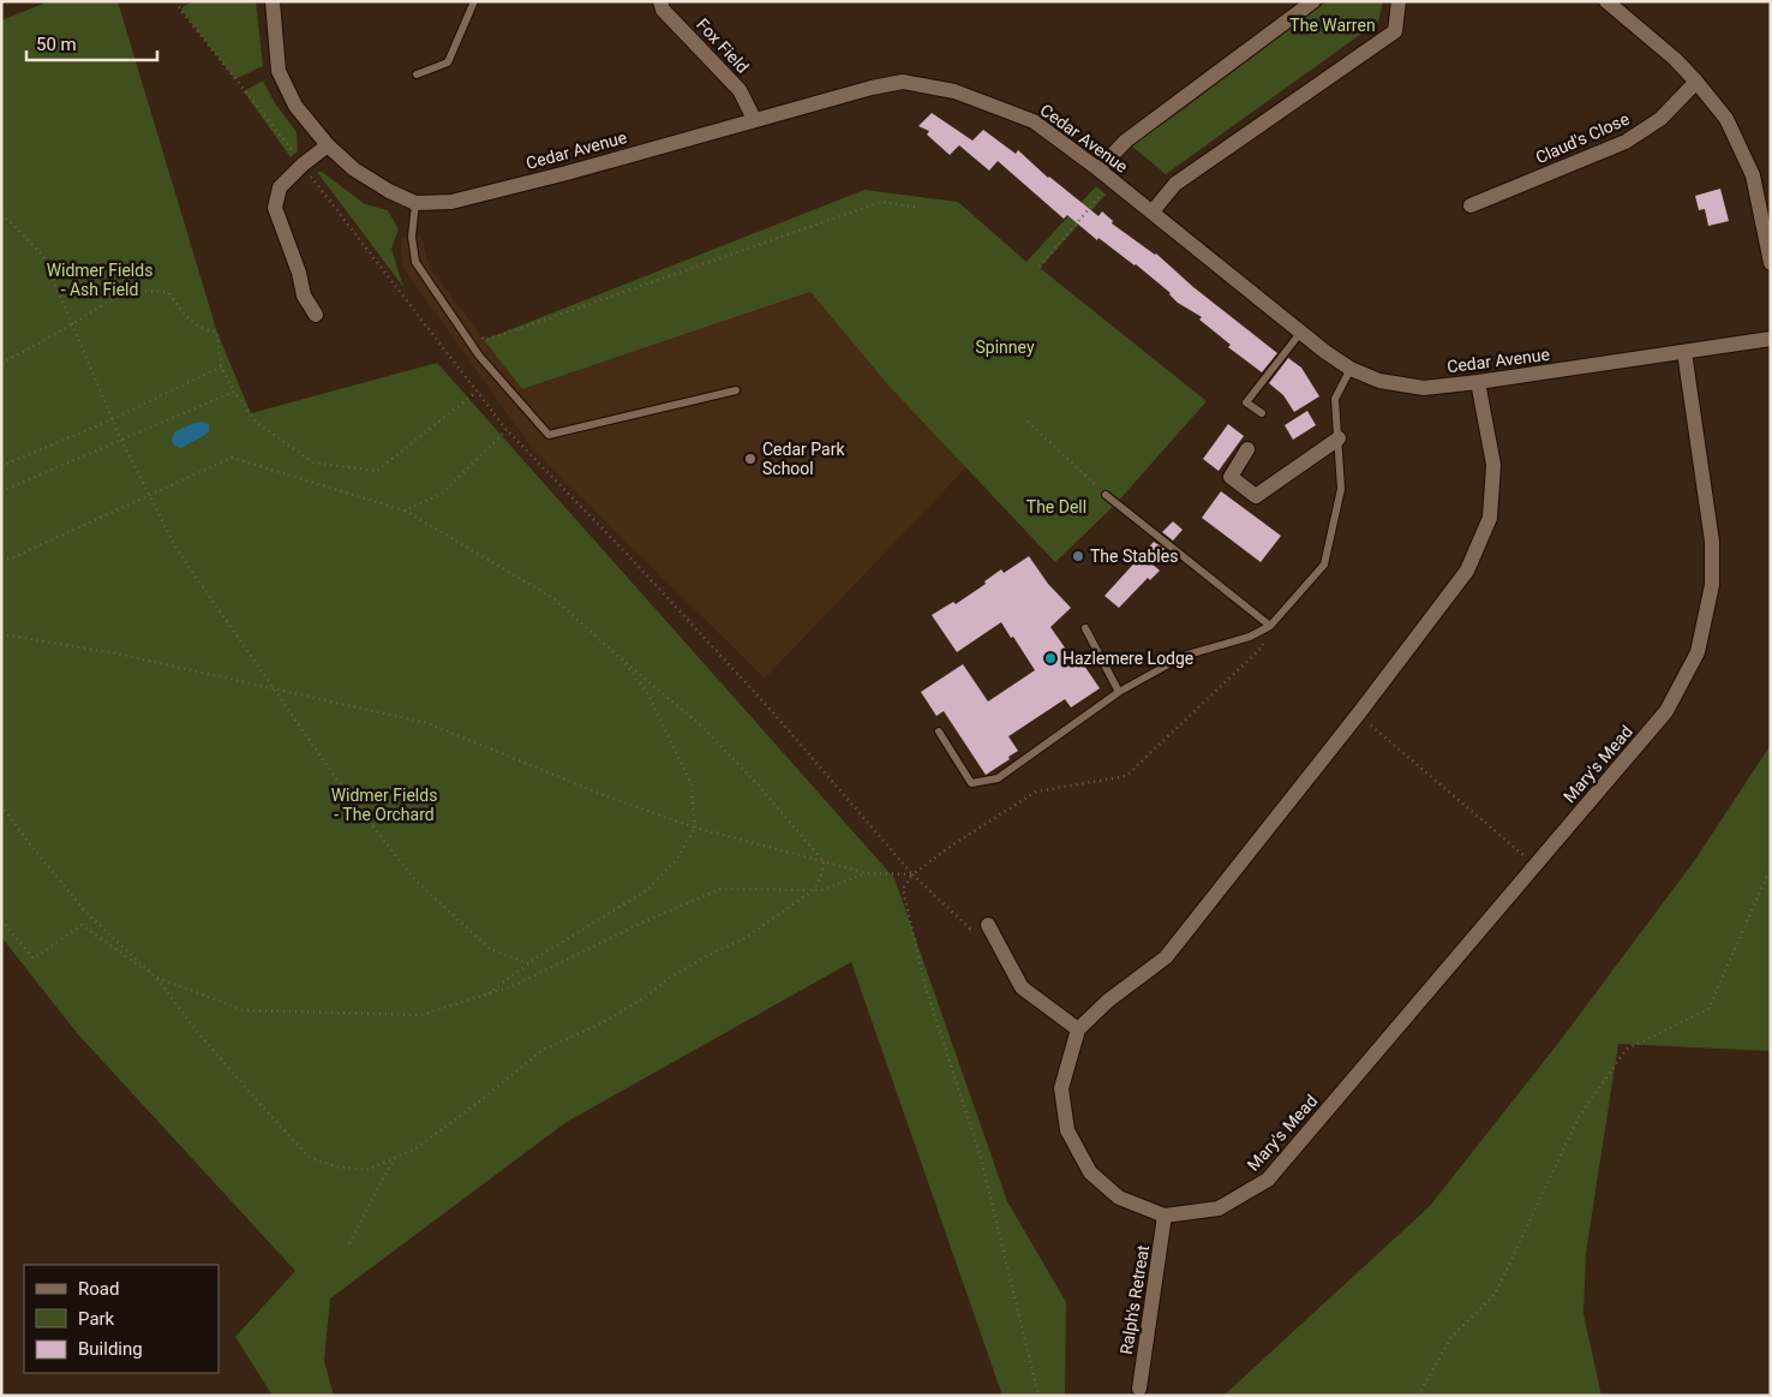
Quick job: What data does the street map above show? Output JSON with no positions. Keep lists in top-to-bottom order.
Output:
{
  "streets": {
    "street": [
      "Fox Field",
      "Cedar Avenue",
      "Claud's Close",
      "Mary's Mead",
      "Ralph's Retreat"
    ]
  },
  "crossings": [
    ["Fox Field", "Cedar Avenue"],
    ["Cedar Avenue", "Mary's Mead"],
    ["Mary's Mead", "Ralph's Retreat"]
  ],
  "parks": [
    "The Warren",
    "Widmer Fields - Ash Field",
    "Spinney",
    "The Dell",
    "Widmer Fields - The Orchard"
  ],
  "places": ["Cedar Park School", "The Stables", "Hazlemere Lodge"],
  "legend": ["Road", "Park", "Building"],
  "scale_bar": "50 m"
}
